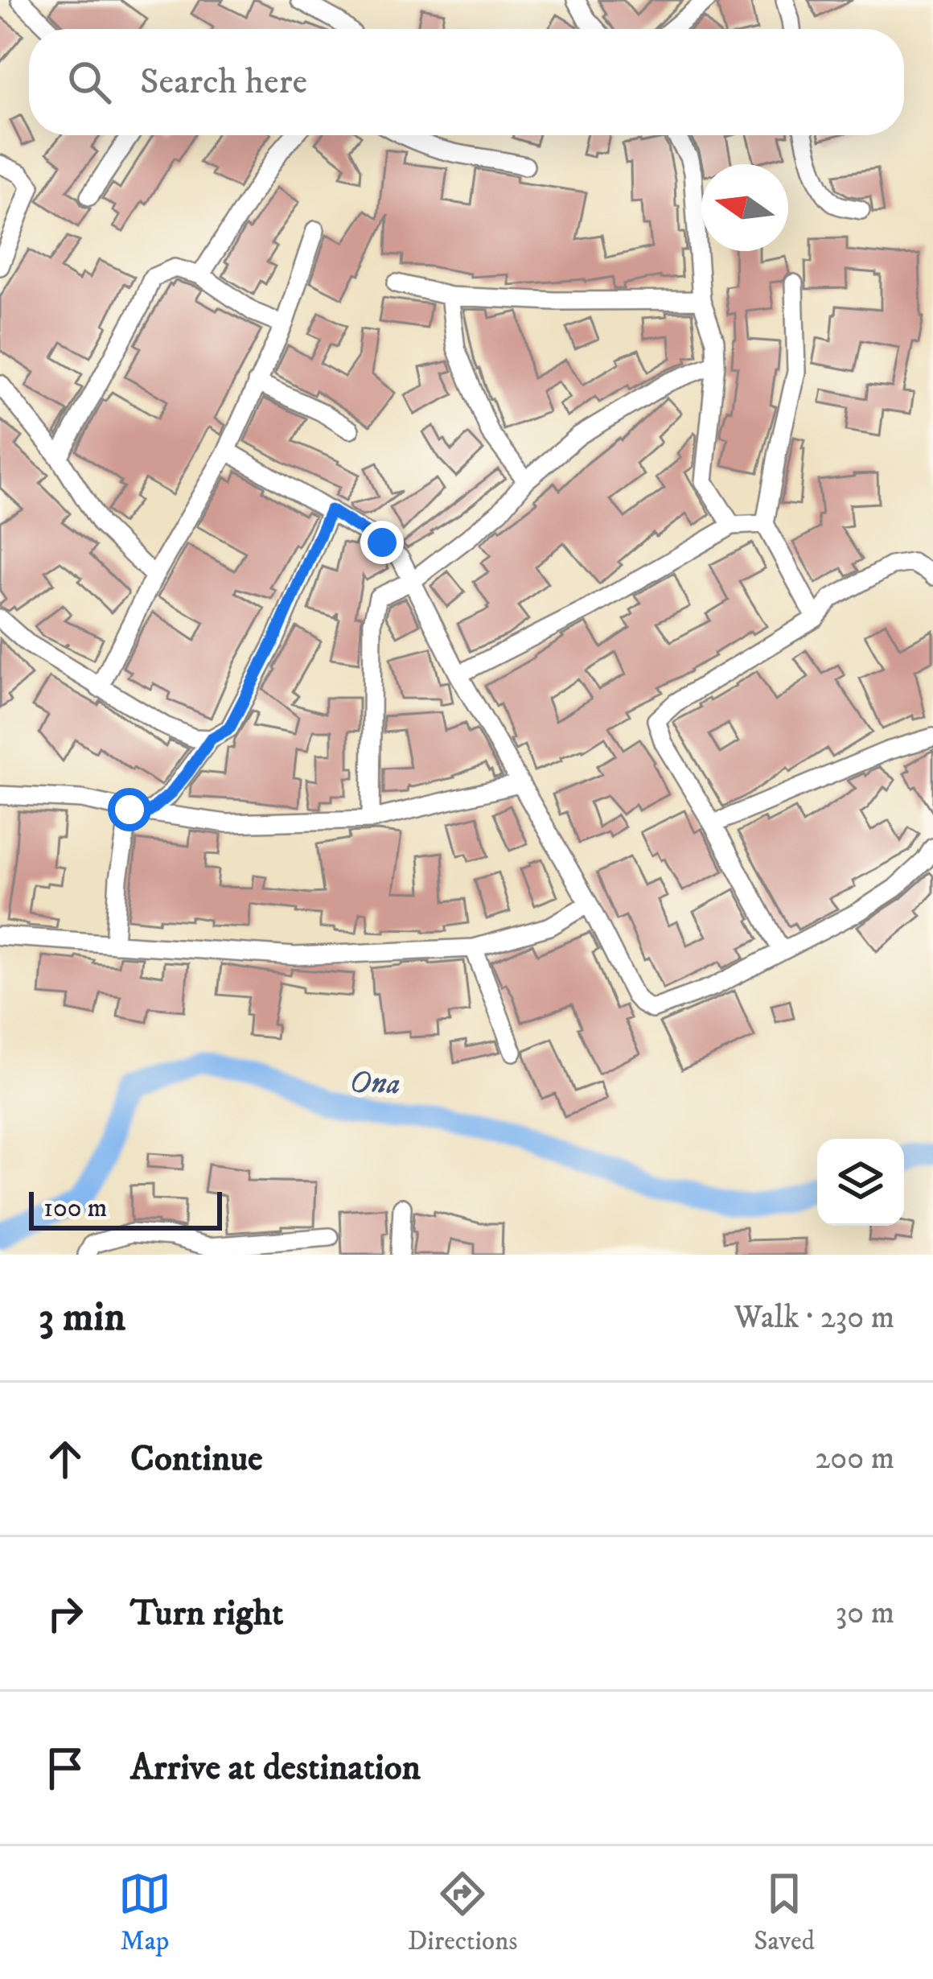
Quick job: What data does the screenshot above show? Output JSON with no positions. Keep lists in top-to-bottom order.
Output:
{
  "water": ["Ona"],
  "scale_bar": "100 m",
  "north": "left",
  "page": {
    "search": "Search here",
    "scale": "100 m",
    "heading": ["3 min", "Walk · 230 m"],
    "list": [
      ["Continue", "200 m"],
      ["Turn right", "30 m"],
      "Arrive at destination"
    ],
    "nav": ["Map", "Directions", "Saved"]
  }
}
